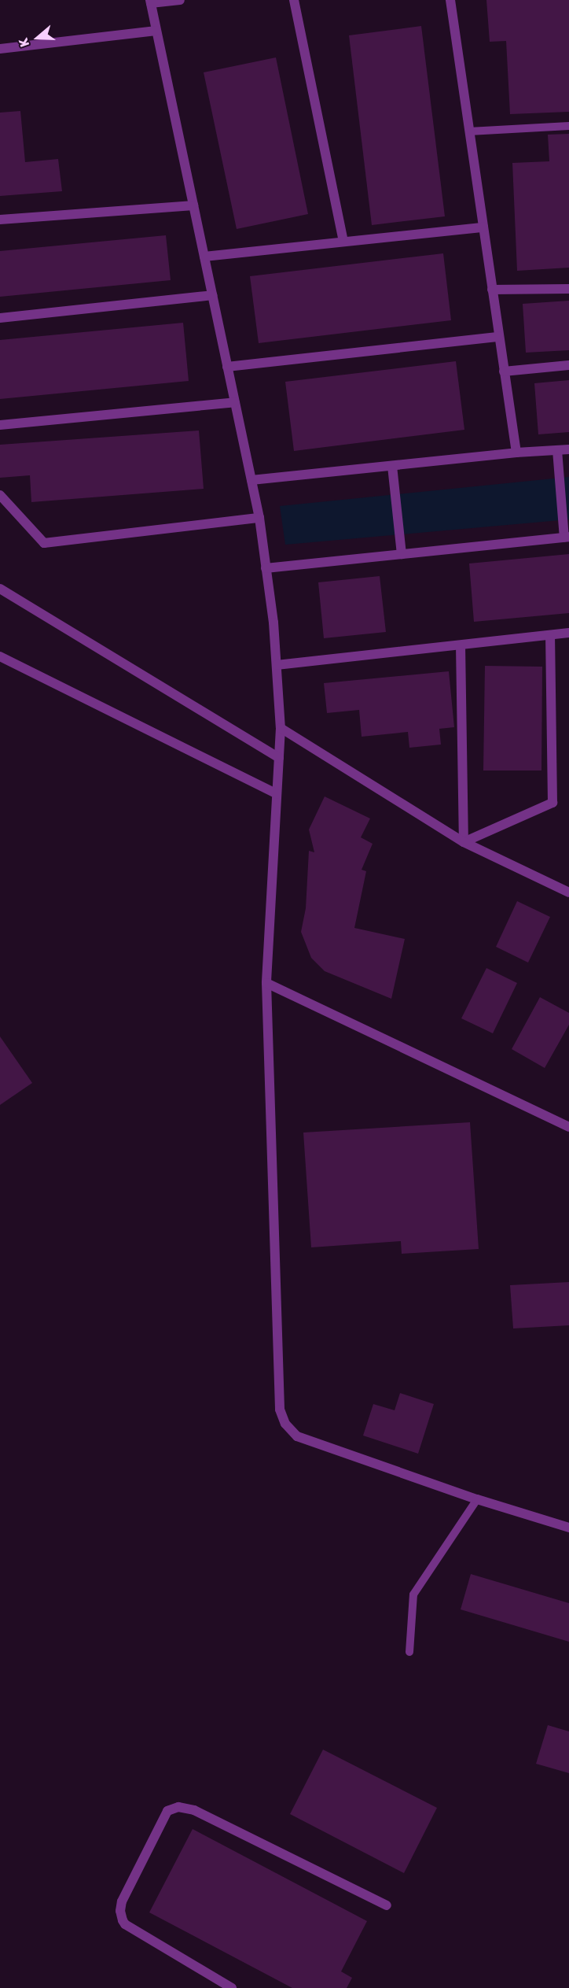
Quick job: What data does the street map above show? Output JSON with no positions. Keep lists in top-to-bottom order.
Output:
{
  "north": "left"
}
